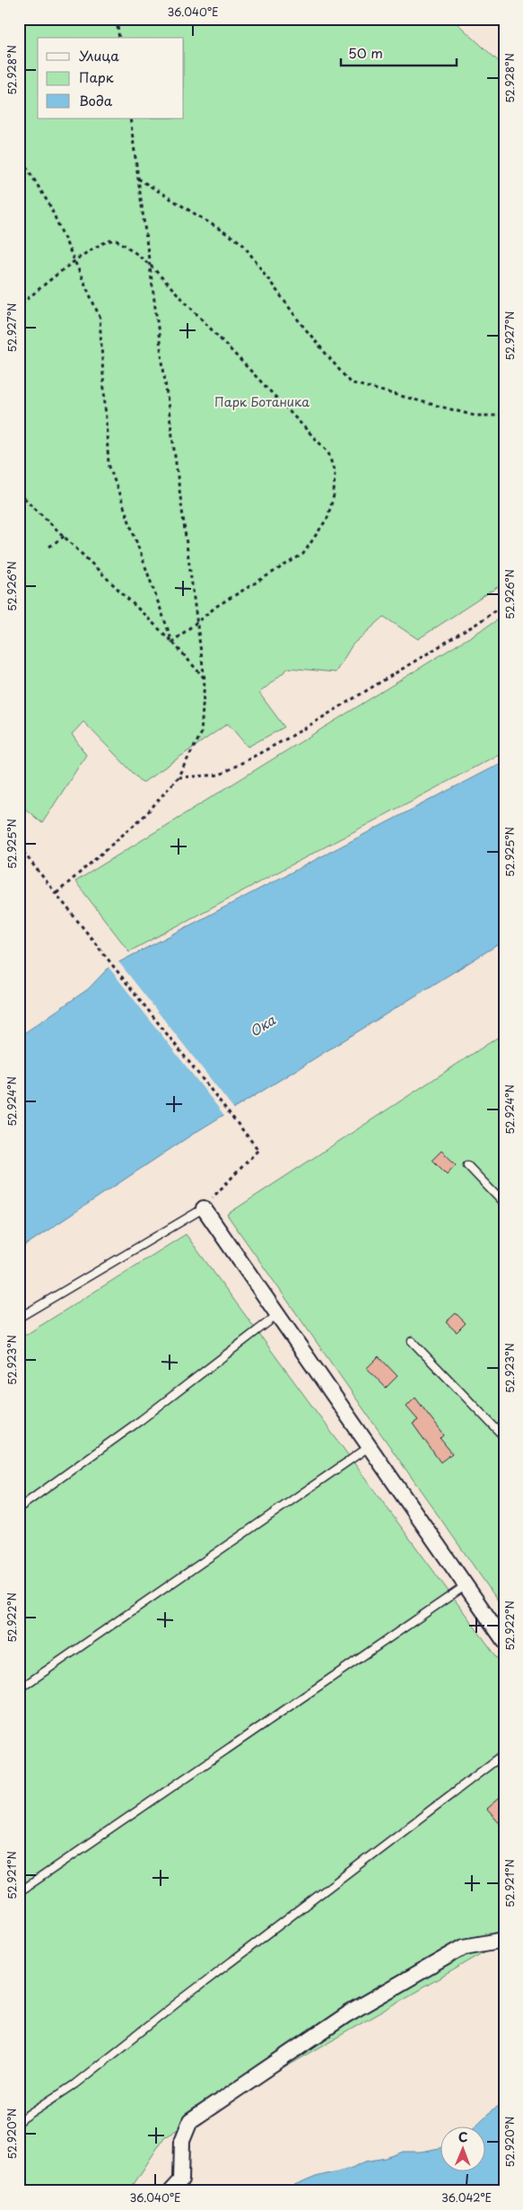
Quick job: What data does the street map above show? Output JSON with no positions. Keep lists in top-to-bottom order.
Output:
{
  "water": ["Ока"],
  "parks": ["Парк Ботаника"],
  "legend": ["Улица", "Парк", "Вода"],
  "scale_bar": "50 m",
  "north": "top",
  "coordinates": [
    "36.040°E",
    "52.928°N",
    "52.927°N",
    "52.926°N",
    "52.925°N",
    "52.924°N",
    "52.923°N",
    "52.922°N",
    "52.921°N",
    "52.920°N",
    "36.042°E"
  ]
}
